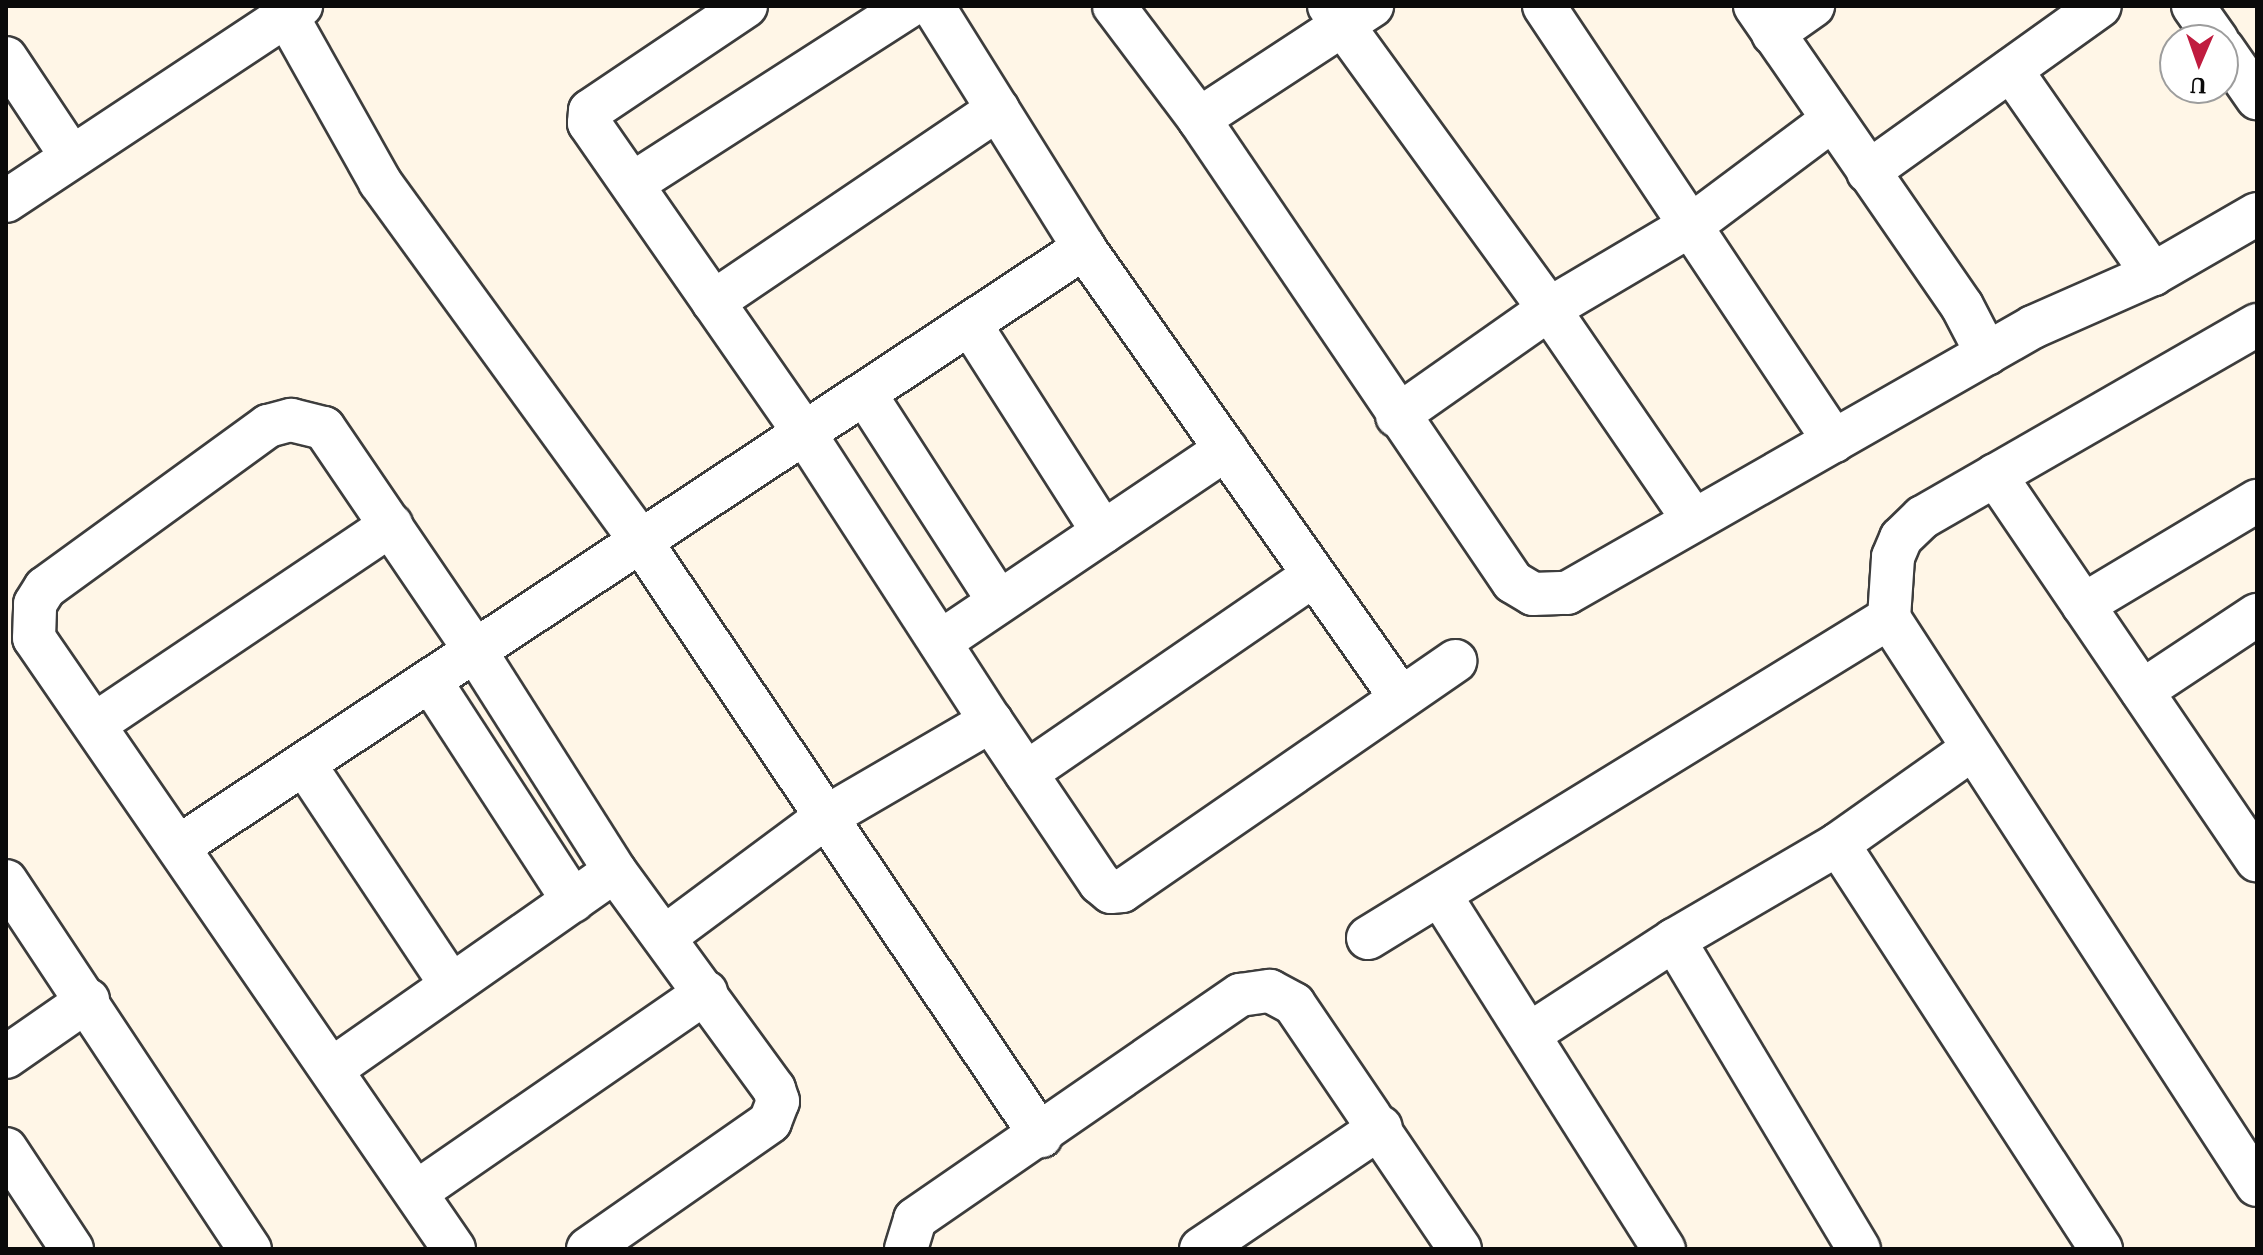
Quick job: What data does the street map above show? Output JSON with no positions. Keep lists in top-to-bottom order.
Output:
{
  "north": "bottom"
}
